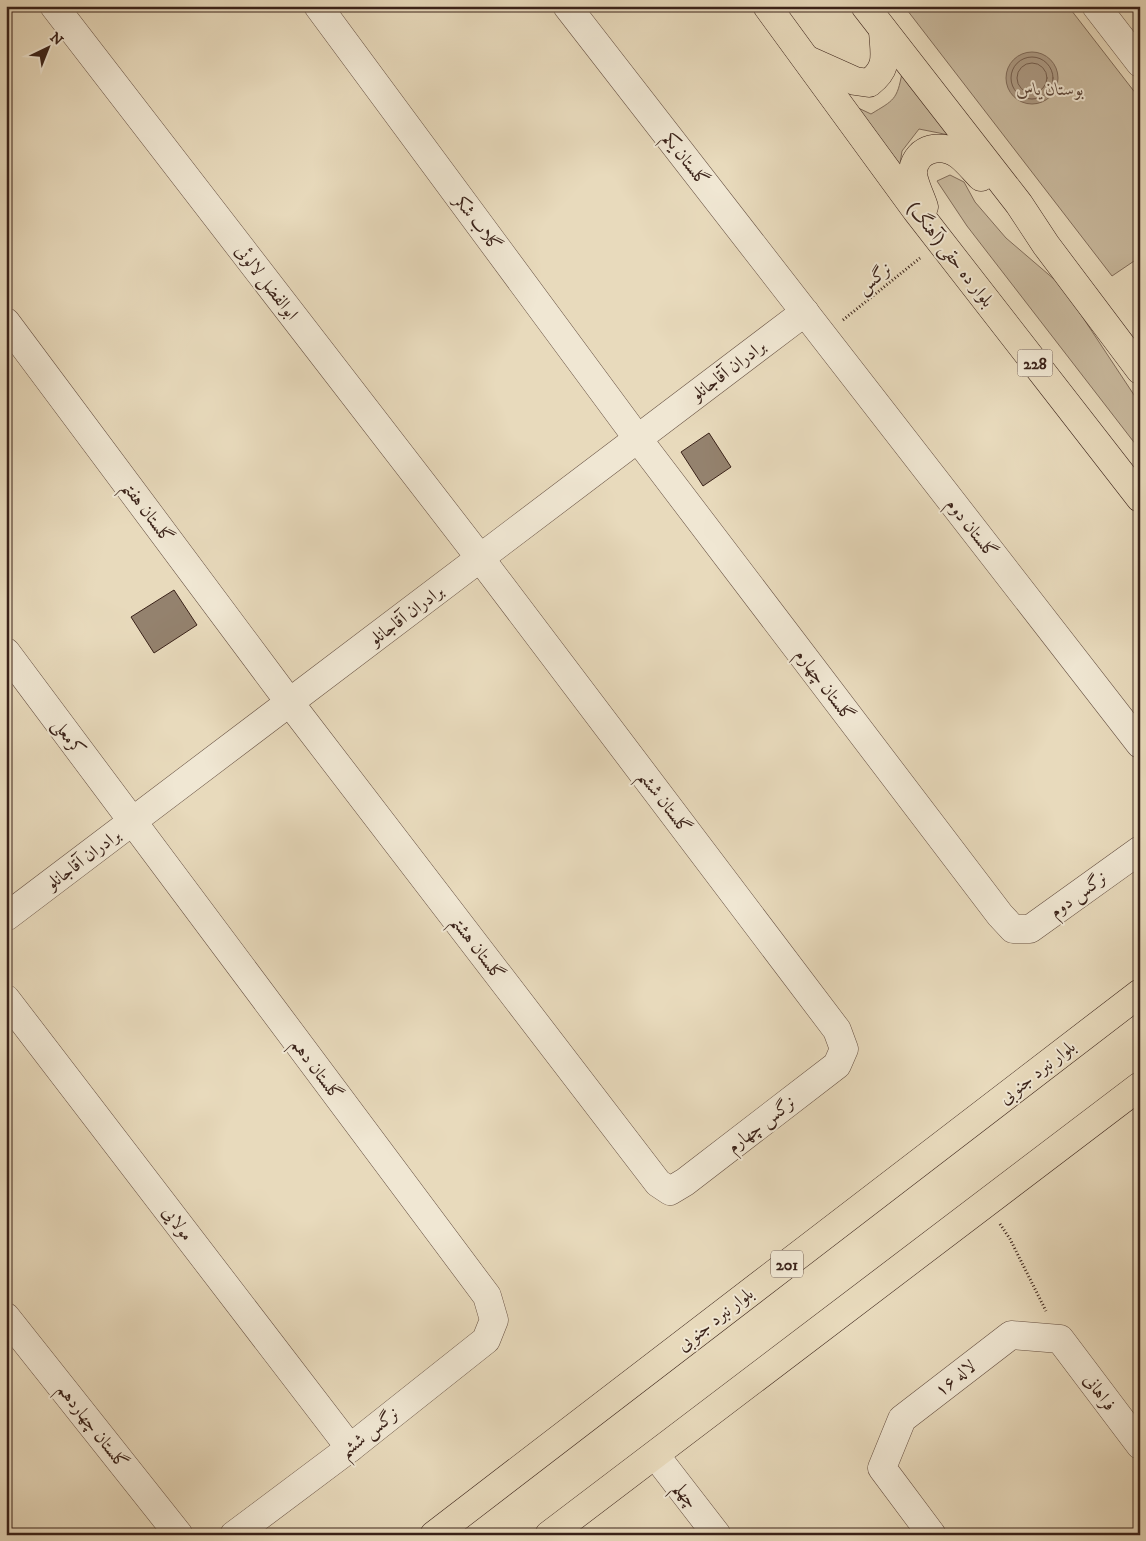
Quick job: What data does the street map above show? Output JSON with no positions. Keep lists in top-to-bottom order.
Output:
{
  "streets": {
    "main road": [
      "بلوار ده حقی (آهنگ)",
      "228",
      "بلوار نبرد جنوبی",
      "201"
    ],
    "street": [
      "گلستان یکم",
      "گلاب شکر",
      "ابوالفضل لالوئی",
      "برادران آقاجانلو",
      "گلستان هفتم",
      "گلستان دوم",
      "گلستان چهارم",
      "کرمعلی",
      "گلستان ششم",
      "نرگس دوم",
      "گلستان هشتم",
      "گلستان دهم",
      "نرگس چهارم",
      "مولایی",
      "لاله ۱۶",
      "فراهانی",
      "گلستان چهاردهم",
      "نرگس ششم",
      "چهلم"
    ],
    "path": ["نرگس"]
  },
  "crossings": [
    ["گلستان یکم", "برادران آقاجانلو"],
    ["گلستان یکم", "گلستان دوم"],
    ["گلاب شکر", "برادران آقاجانلو"],
    ["گلاب شکر", "گلستان چهارم"],
    ["بلوار ده حقی (آهنگ)", "نرگس"],
    ["نرگس", "گلستان دوم"],
    ["ابوالفضل لالوئی", "برادران آقاجانلو"],
    ["ابوالفضل لالوئی", "گلستان ششم"],
    ["برادران آقاجانلو", "گلستان هفتم"],
    ["برادران آقاجانلو", "گلستان دوم"],
    ["برادران آقاجانلو", "گلستان چهارم"],
    ["برادران آقاجانلو", "کرمعلی"],
    ["برادران آقاجانلو", "گلستان ششم"],
    ["برادران آقاجانلو", "گلستان هشتم"],
    ["برادران آقاجانلو", "گلستان دهم"],
    ["گلستان هفتم", "گلستان هشتم"],
    ["گلستان چهارم", "نرگس دوم"],
    ["کرمعلی", "گلستان دهم"],
    ["گلستان ششم", "نرگس چهارم"],
    ["گلستان هشتم", "نرگس چهارم"],
    ["گلستان دهم", "نرگس ششم"],
    ["مولایی", "نرگس ششم"],
    ["لاله ۱۶", "فراهانی"]
  ],
  "parks": ["بوستان یاس"],
  "north": "top right"
}
